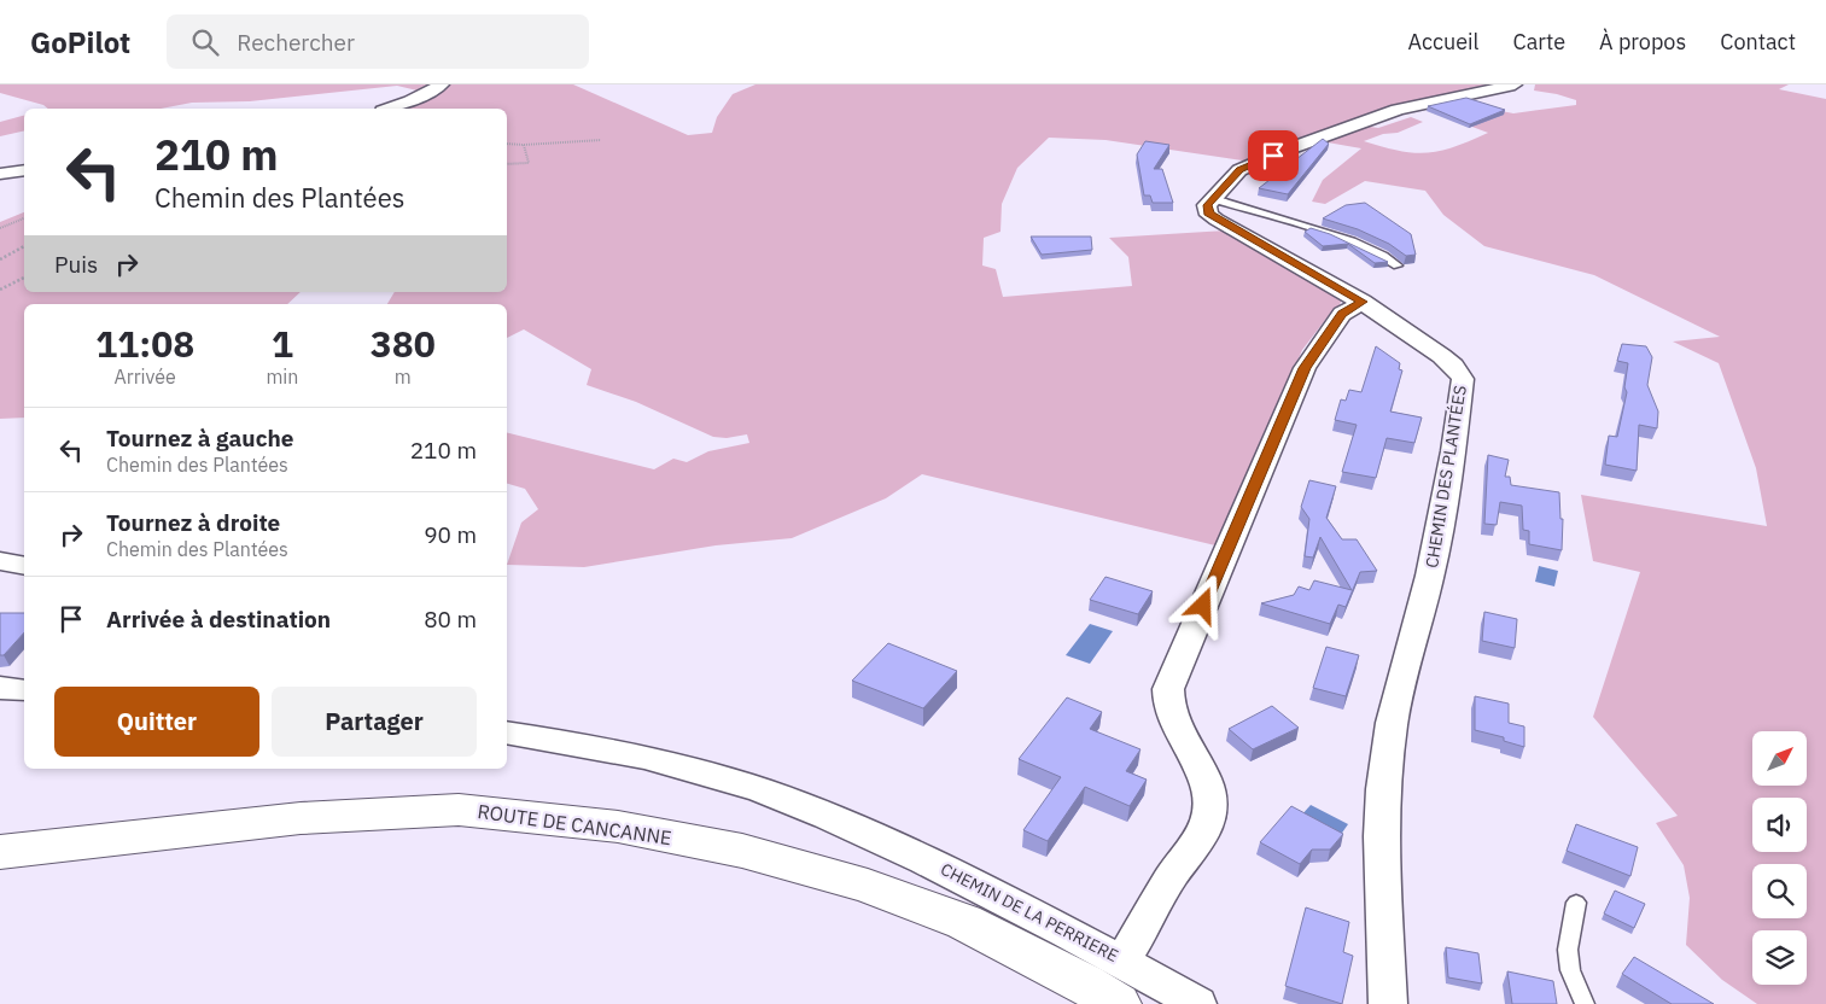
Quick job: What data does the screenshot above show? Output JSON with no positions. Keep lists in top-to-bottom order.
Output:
{
  "streets": {
    "main road": ["ROUTE DE CANCANNE"],
    "street": ["CHEMIN DES PLANTÉES", "CHEMIN DE LA PERRIERE"]
  },
  "crossings": [
    ["CHEMIN DES PLANTÉES", "CHEMIN DE LA PERRIERE"]
  ],
  "north": "top right",
  "page": {
    "header": "GoPilot",
    "search": "Rechercher",
    "nav": [
      "Accueil",
      "Carte",
      "À propos",
      "Contact"
    ],
    "turn": ["210 m", "Chemin des Plantées"],
    "then": "Puis",
    "eta": [
      "11:08",
      "Arrivée",
      "1",
      "min",
      "380",
      "m"
    ],
    "list": [
      {
        "name": "Tournez à gauche",
        "note": "Chemin des Plantées",
        "value": "210 m"
      },
      {
        "name": "Tournez à droite",
        "note": "Chemin des Plantées",
        "value": "90 m"
      },
      {
        "name": "Arrivée à destination",
        "value": "80 m"
      }
    ],
    "buttons": ["Quitter", "Partager"]
  }
}
